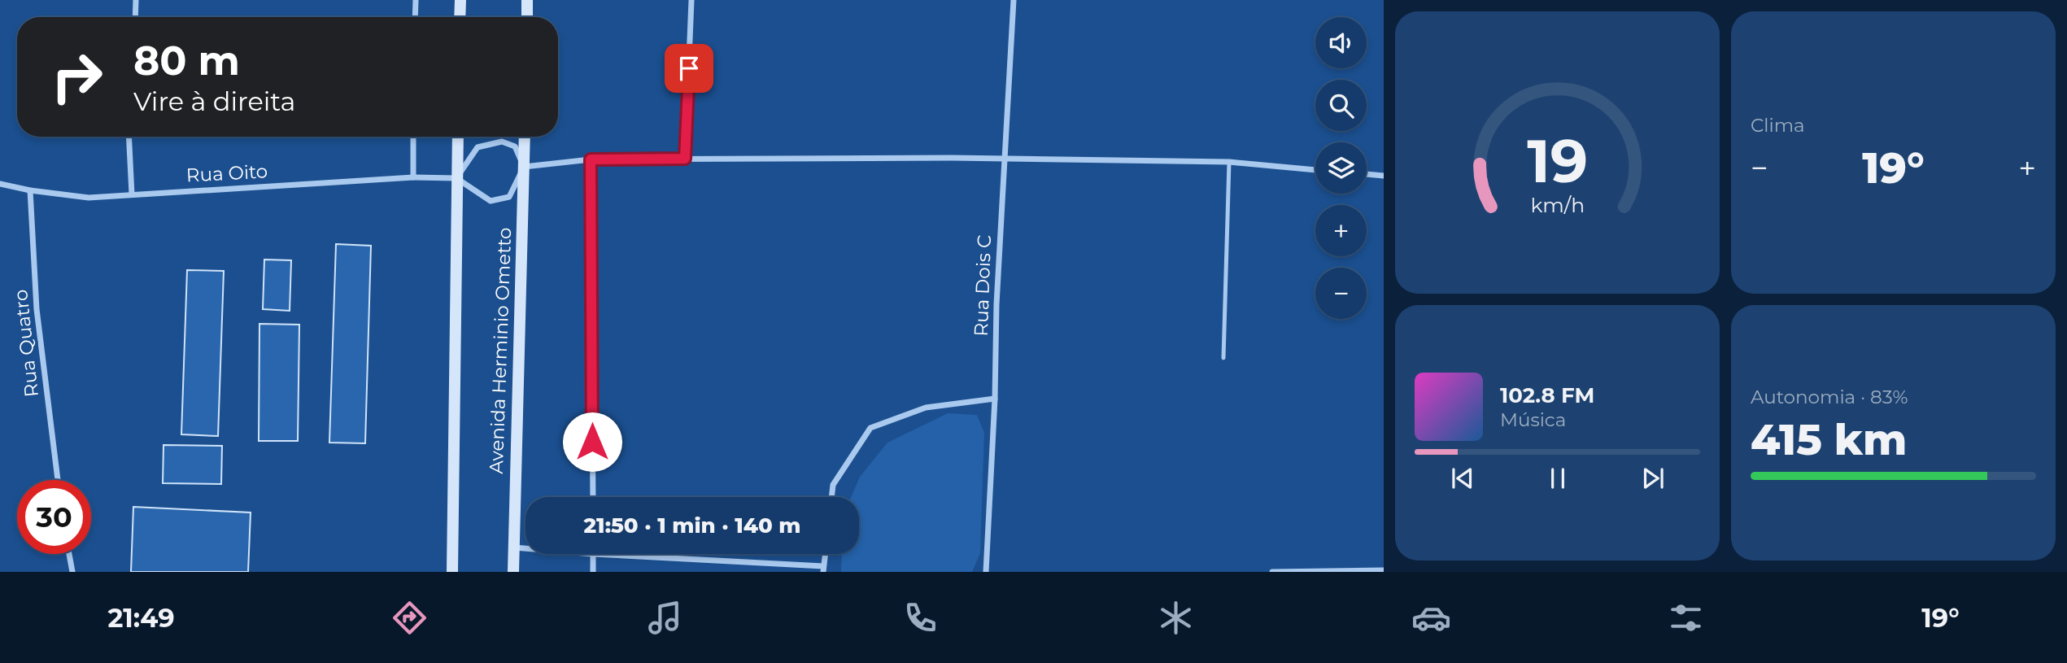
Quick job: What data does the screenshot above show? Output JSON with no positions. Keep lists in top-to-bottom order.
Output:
{
  "streets": {
    "street": [
      "Rua Oito",
      "Rua Dois C",
      "Rua Quatro",
      "Avenida Herminio Ometto"
    ]
  },
  "crossings": [
    ["Rua Oito", "Rua Quatro"],
    ["Rua Oito", "Avenida Herminio Ometto"]
  ],
  "page": {
    "tile": [
      "Clima",
      ["Autonomia · 83%", "415 km"]
    ],
    "map_buttons": ["+", "−"],
    "turn": ["80 m", "Vire à direita"],
    "heat": ["−", "19°", "+"],
    "song": ["102.8 FM", "Música"],
    "limit": "30",
    "trip": "21:50 · 1 min · 140 m",
    "tabs": ["21:49", "19°"],
    "gauge": ["19", "km/h"]
  }
}
